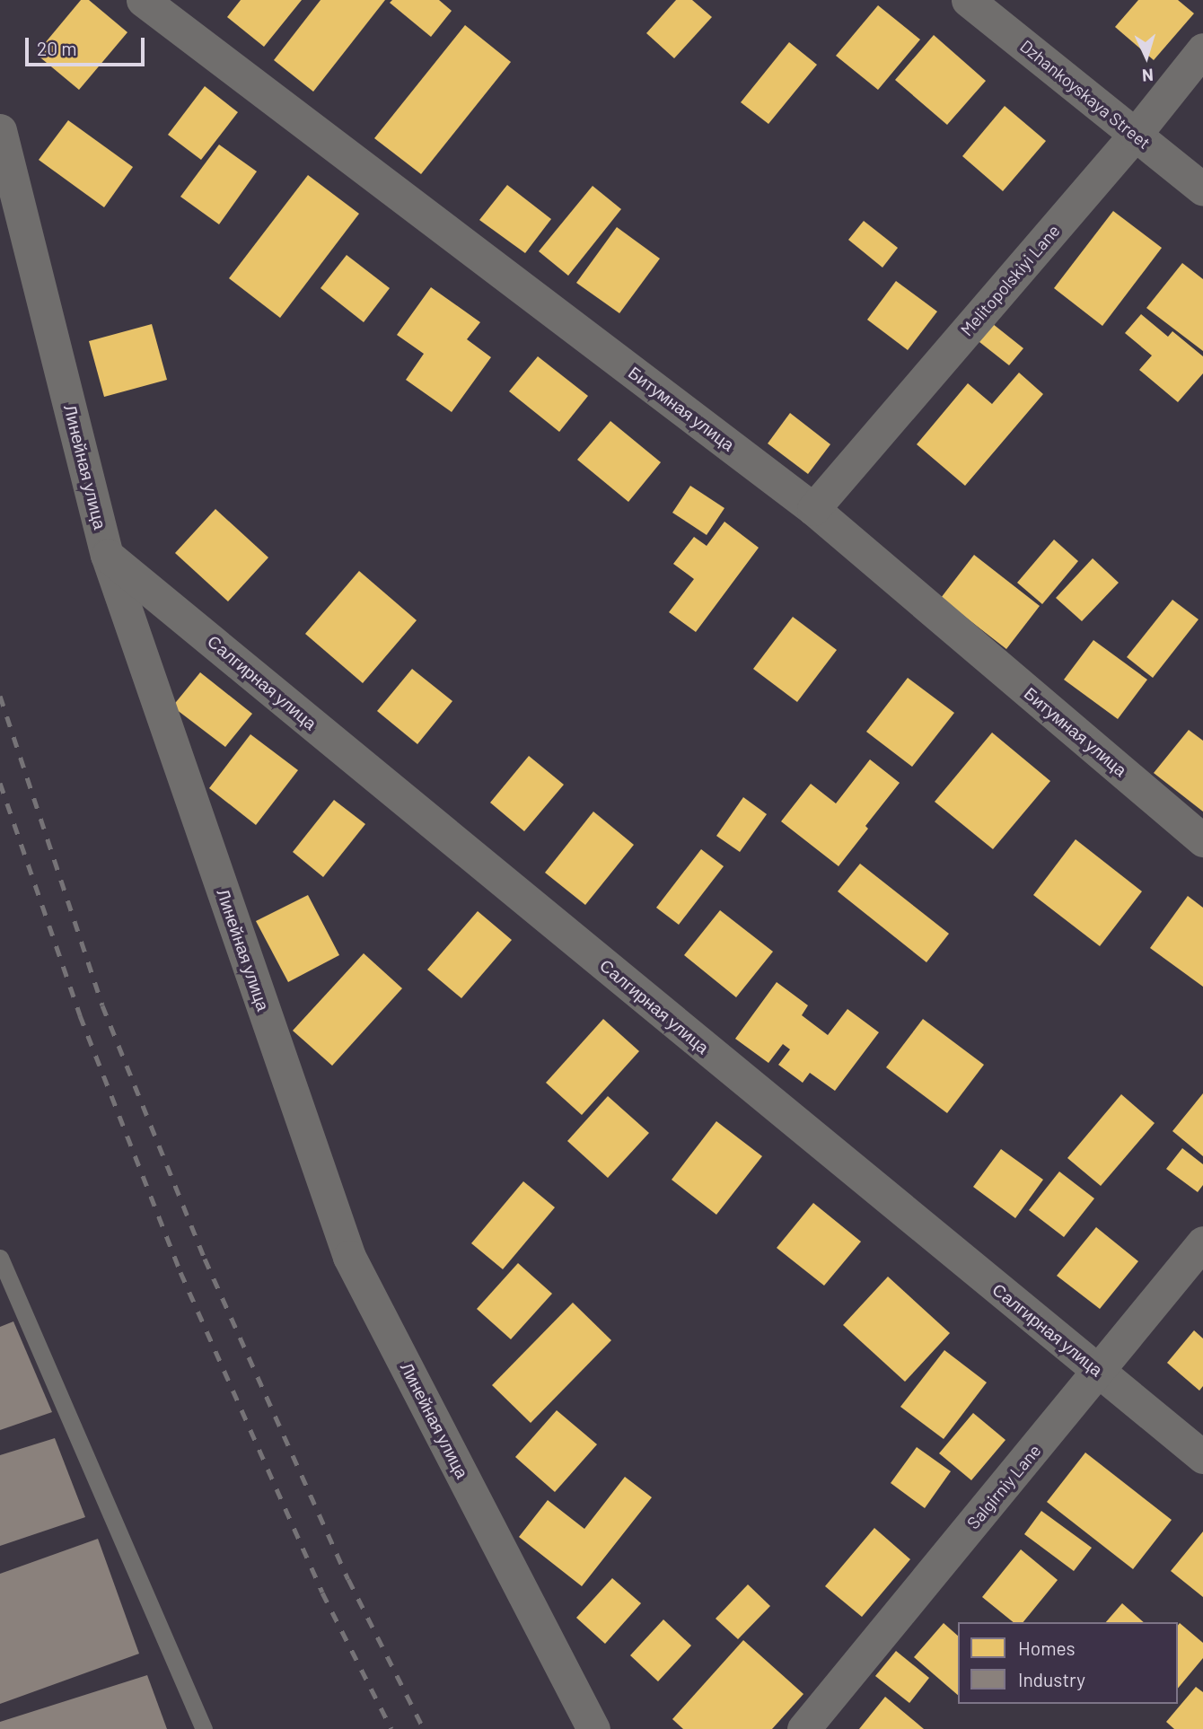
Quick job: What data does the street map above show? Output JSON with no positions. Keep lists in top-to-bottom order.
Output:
{
  "streets": {
    "street": [
      "Dzhankoyskaya Street",
      "Melitopolskiyi Lane",
      "Битумная улица",
      "Линейная улица",
      "Салгирная улица",
      "Salgirniy Lane"
    ]
  },
  "crossings": [
    ["Dzhankoyskaya Street", "Melitopolskiyi Lane"],
    ["Melitopolskiyi Lane", "Битумная улица"],
    ["Линейная улица", "Салгирная улица"],
    ["Салгирная улица", "Salgirniy Lane"]
  ],
  "legend": ["Homes", "Industry"],
  "scale_bar": "20 m",
  "north": "bottom"
}
